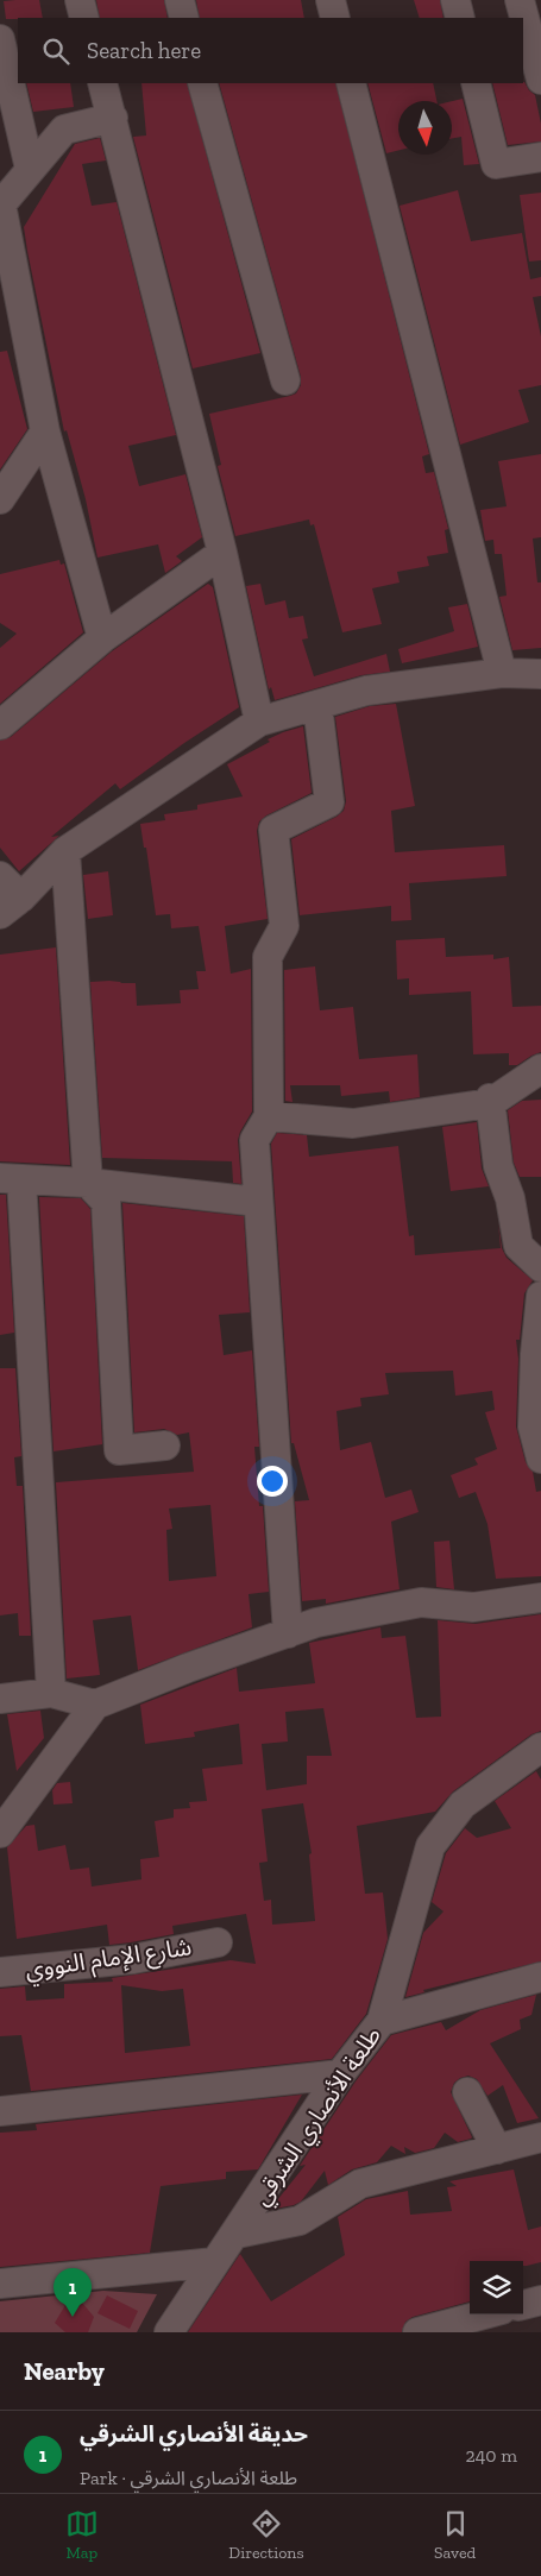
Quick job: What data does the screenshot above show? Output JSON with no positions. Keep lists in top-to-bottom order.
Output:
{
  "streets": {
    "street": ["شارع الإمام النووي", "طلعة الأنصاري الشرقي"]
  },
  "north": "bottom",
  "page": {
    "search": "Search here",
    "pins": "1",
    "heading": "Nearby",
    "list": [
      {
        "mark": "1",
        "name": "حديقة الأنصاري الشرقي",
        "note": "Park · طلعة الأنصاري الشرقي",
        "value": "240 m"
      }
    ],
    "nav": ["Map", "Directions", "Saved"]
  }
}
